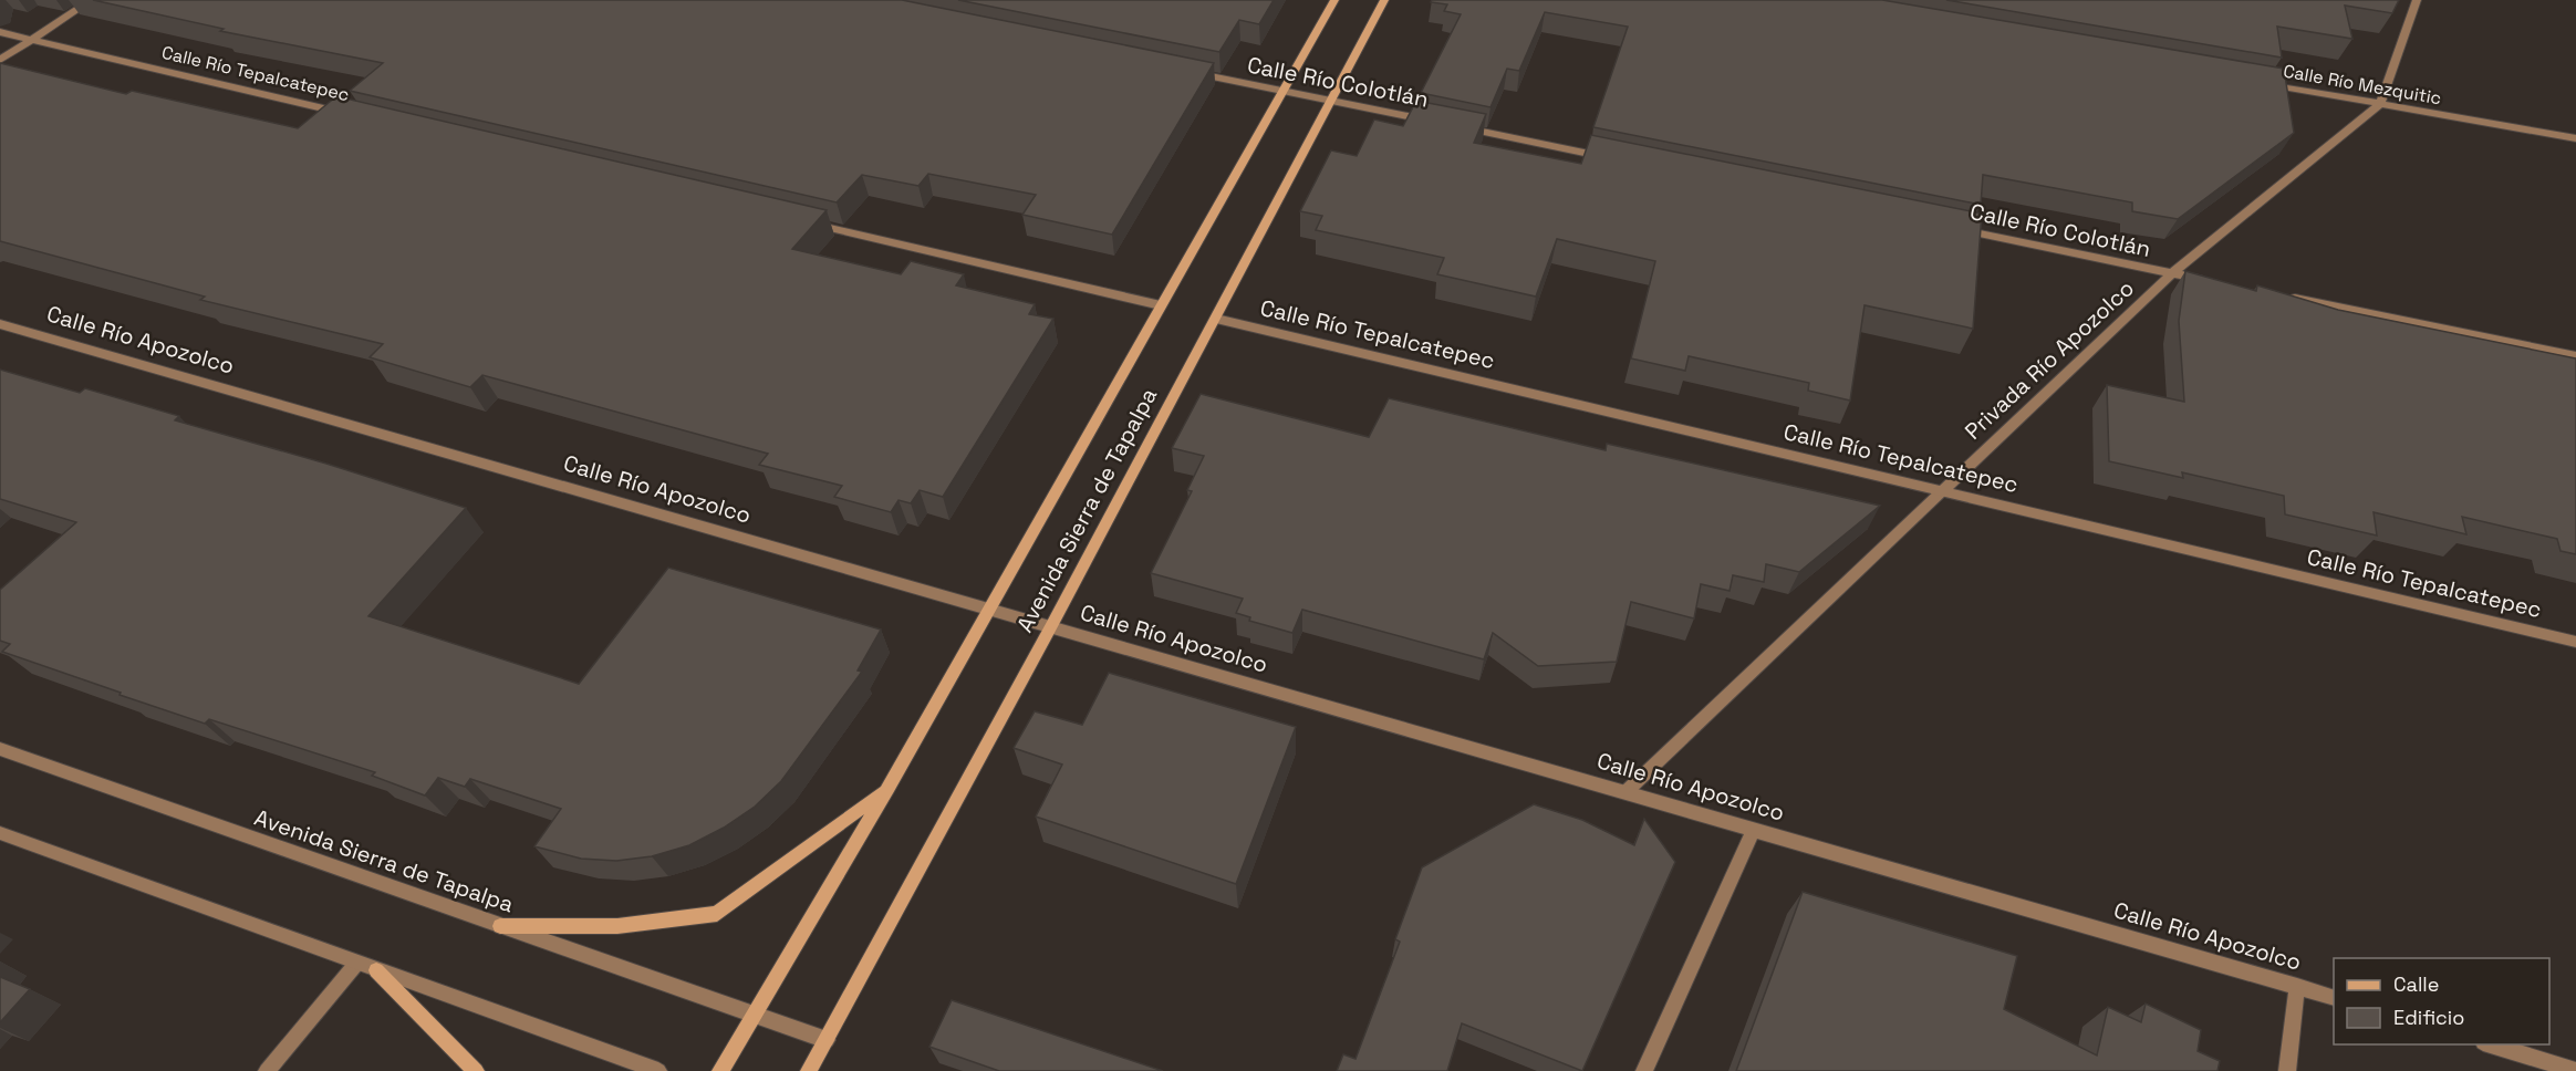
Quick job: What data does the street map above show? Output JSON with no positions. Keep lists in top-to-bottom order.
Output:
{
  "streets": {
    "main road": ["Avenida Sierra de Tapalpa"],
    "street": [
      "Calle Río Tepalcatepec",
      "Calle Río Colotlán",
      "Calle Río Mezquitic",
      "Calle Río Apozolco",
      "Privada Río Apozolco"
    ]
  },
  "crossings": [
    ["Calle Río Tepalcatepec", "Privada Río Apozolco"],
    ["Calle Río Tepalcatepec", "Avenida Sierra de Tapalpa"],
    ["Calle Río Colotlán", "Privada Río Apozolco"],
    ["Calle Río Colotlán", "Avenida Sierra de Tapalpa"],
    ["Calle Río Mezquitic", "Privada Río Apozolco"],
    ["Calle Río Apozolco", "Privada Río Apozolco"],
    ["Calle Río Apozolco", "Avenida Sierra de Tapalpa"]
  ],
  "legend": ["Calle", "Edificio"]
}
